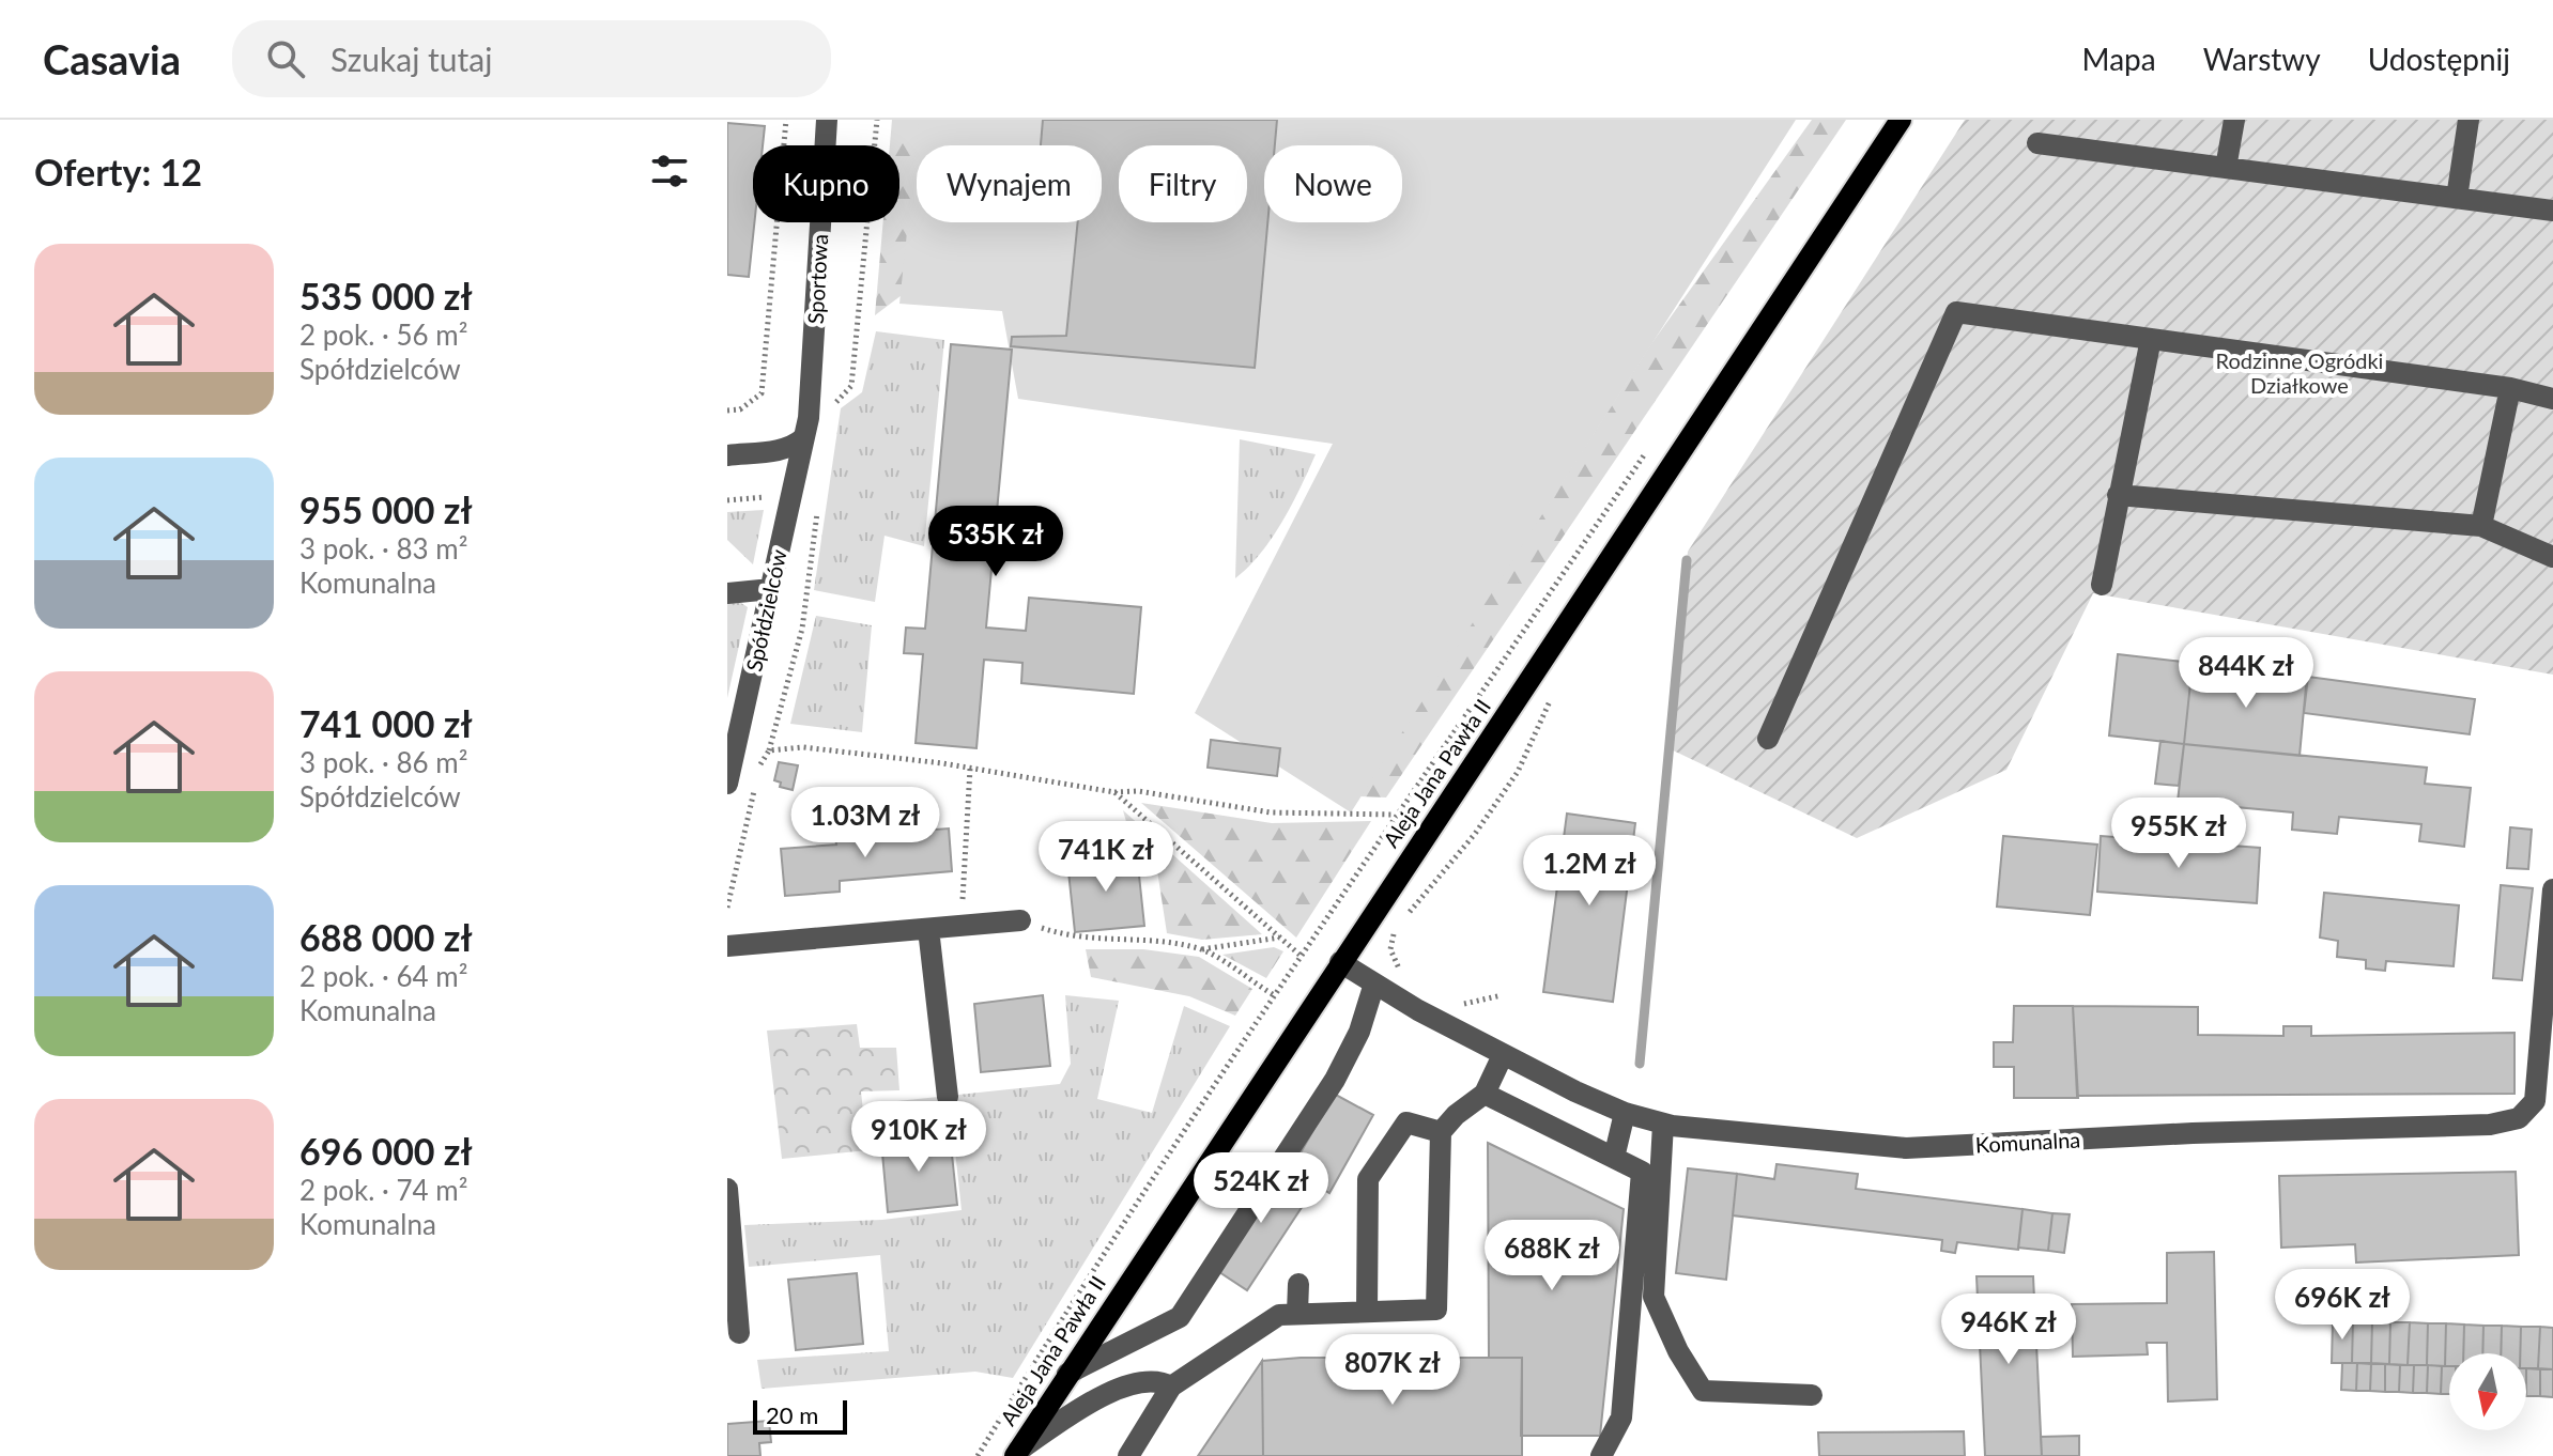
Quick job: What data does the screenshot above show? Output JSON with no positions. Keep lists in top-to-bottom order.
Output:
{
  "streets": {
    "main road": ["Aleja Jana Pawła II"],
    "street": ["Sportowa", "Spółdzielców", "Komunalna"]
  },
  "crossings": [
    ["Sportowa", "Spółdzielców"],
    ["Aleja Jana Pawła II", "Komunalna"]
  ],
  "parks": ["Rodzinne Ogródki Działkowe"],
  "scale_bar": "20 m",
  "north": "bottom",
  "page": {
    "header": "Casavia",
    "search": "Szukaj tutaj",
    "nav": ["Mapa", "Warstwy", "Udostępnij"],
    "heading": "Oferty: 12",
    "chip": [
      "Kupno",
      "Wynajem",
      "Filtry",
      "Nowe"
    ],
    "list": [
      {
        "name": "535 000 zł",
        "note": "2 pok. · 56 m² · Spółdzielców"
      },
      {
        "name": "955 000 zł",
        "note": "3 pok. · 83 m² · Komunalna"
      },
      {
        "name": "741 000 zł",
        "note": "3 pok. · 86 m² · Spółdzielców"
      },
      {
        "name": "688 000 zł",
        "note": "2 pok. · 64 m² · Komunalna"
      },
      {
        "name": "696 000 zł",
        "note": "2 pok. · 74 m² · Komunalna"
      }
    ],
    "price": [
      "535K zł",
      "844K zł",
      "1.03M zł",
      "955K zł",
      "741K zł",
      "1.2M zł",
      "910K zł",
      "524K zł",
      "688K zł",
      "696K zł",
      "946K zł",
      "807K zł"
    ],
    "scale": "20 m"
  }
}
